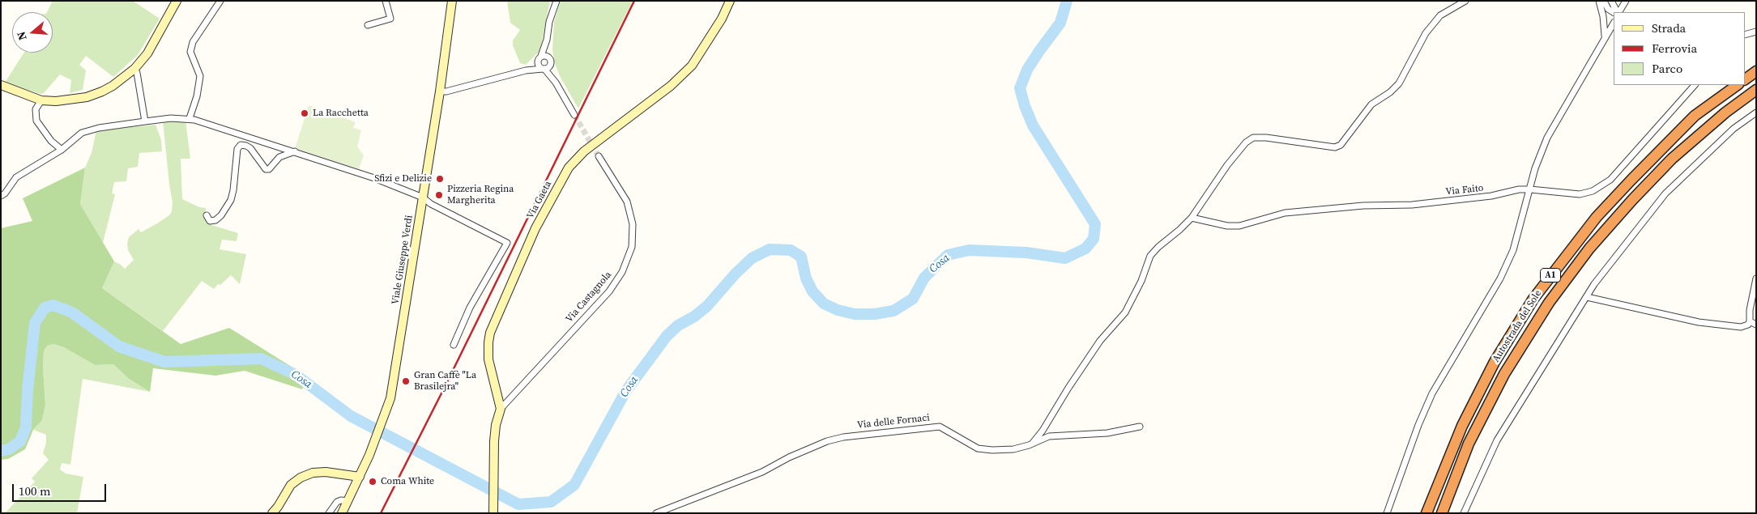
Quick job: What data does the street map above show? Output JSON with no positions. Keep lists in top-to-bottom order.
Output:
{
  "streets": {
    "highway": ["A1", "Autostrada del Sole"],
    "main road": ["Via Gaeta", "Viale Giuseppe Verdi"],
    "street": ["Via Faito", "Via Castagnola", "Via delle Fornaci"]
  },
  "crossings": [
    ["Via Gaeta", "Via Castagnola"]
  ],
  "water": ["Cosa"],
  "places": [
    "La Racchetta",
    "Sfizi e Delizie",
    "Pizzeria Regina Margherita",
    "Gran Caffè \"La Brasilejra\"",
    "Coma White"
  ],
  "legend": ["Strada", "Ferrovia", "Parco"],
  "scale_bar": "100 m",
  "north": "left"
}
